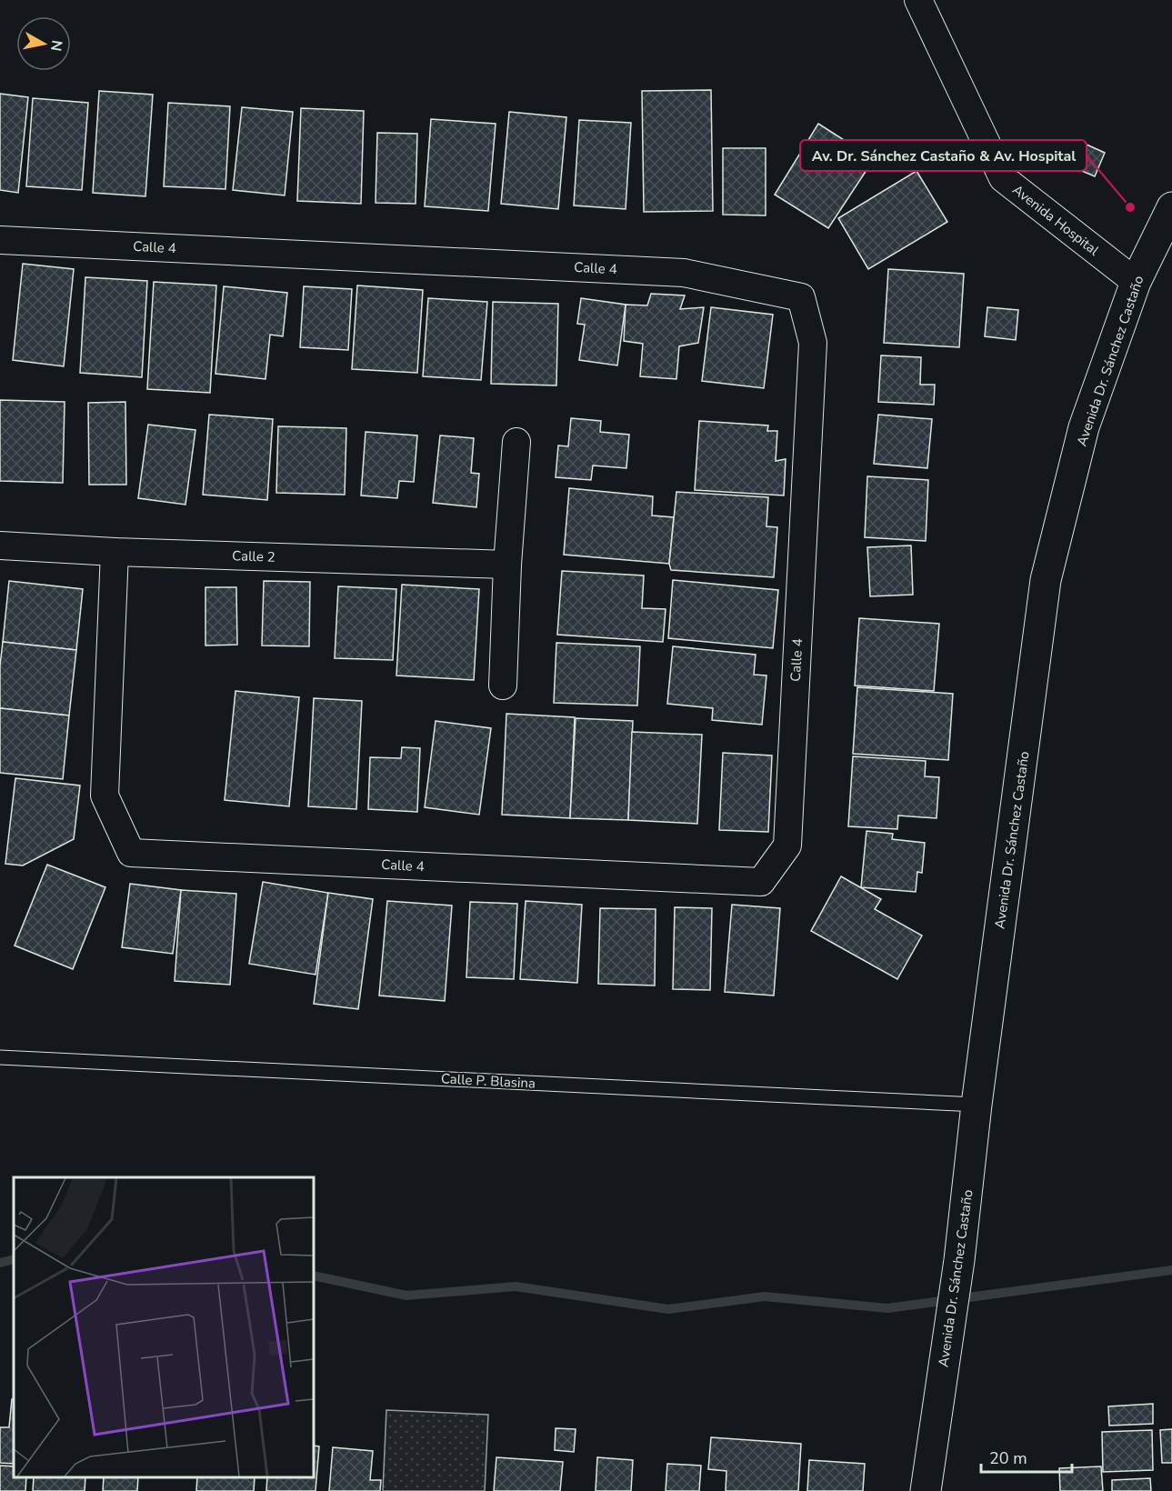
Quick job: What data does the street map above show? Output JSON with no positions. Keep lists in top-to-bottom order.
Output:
{
  "streets": {
    "street": [
      "Avenida Hospital",
      "Calle 4",
      "Avenida Dr. Sánchez Castaño",
      "Calle 2"
    ],
    "lane": ["Calle P. Blasina"]
  },
  "crossings": [
    ["Avenida Hospital", "Avenida Dr. Sánchez Castaño"],
    ["Calle 4", "Calle 2"],
    ["Avenida Dr. Sánchez Castaño", "Calle P. Blasina"]
  ],
  "places": ["Av. Dr. Sánchez Castaño & Av. Hospital"],
  "scale_bar": "20 m",
  "north": "right"
}
